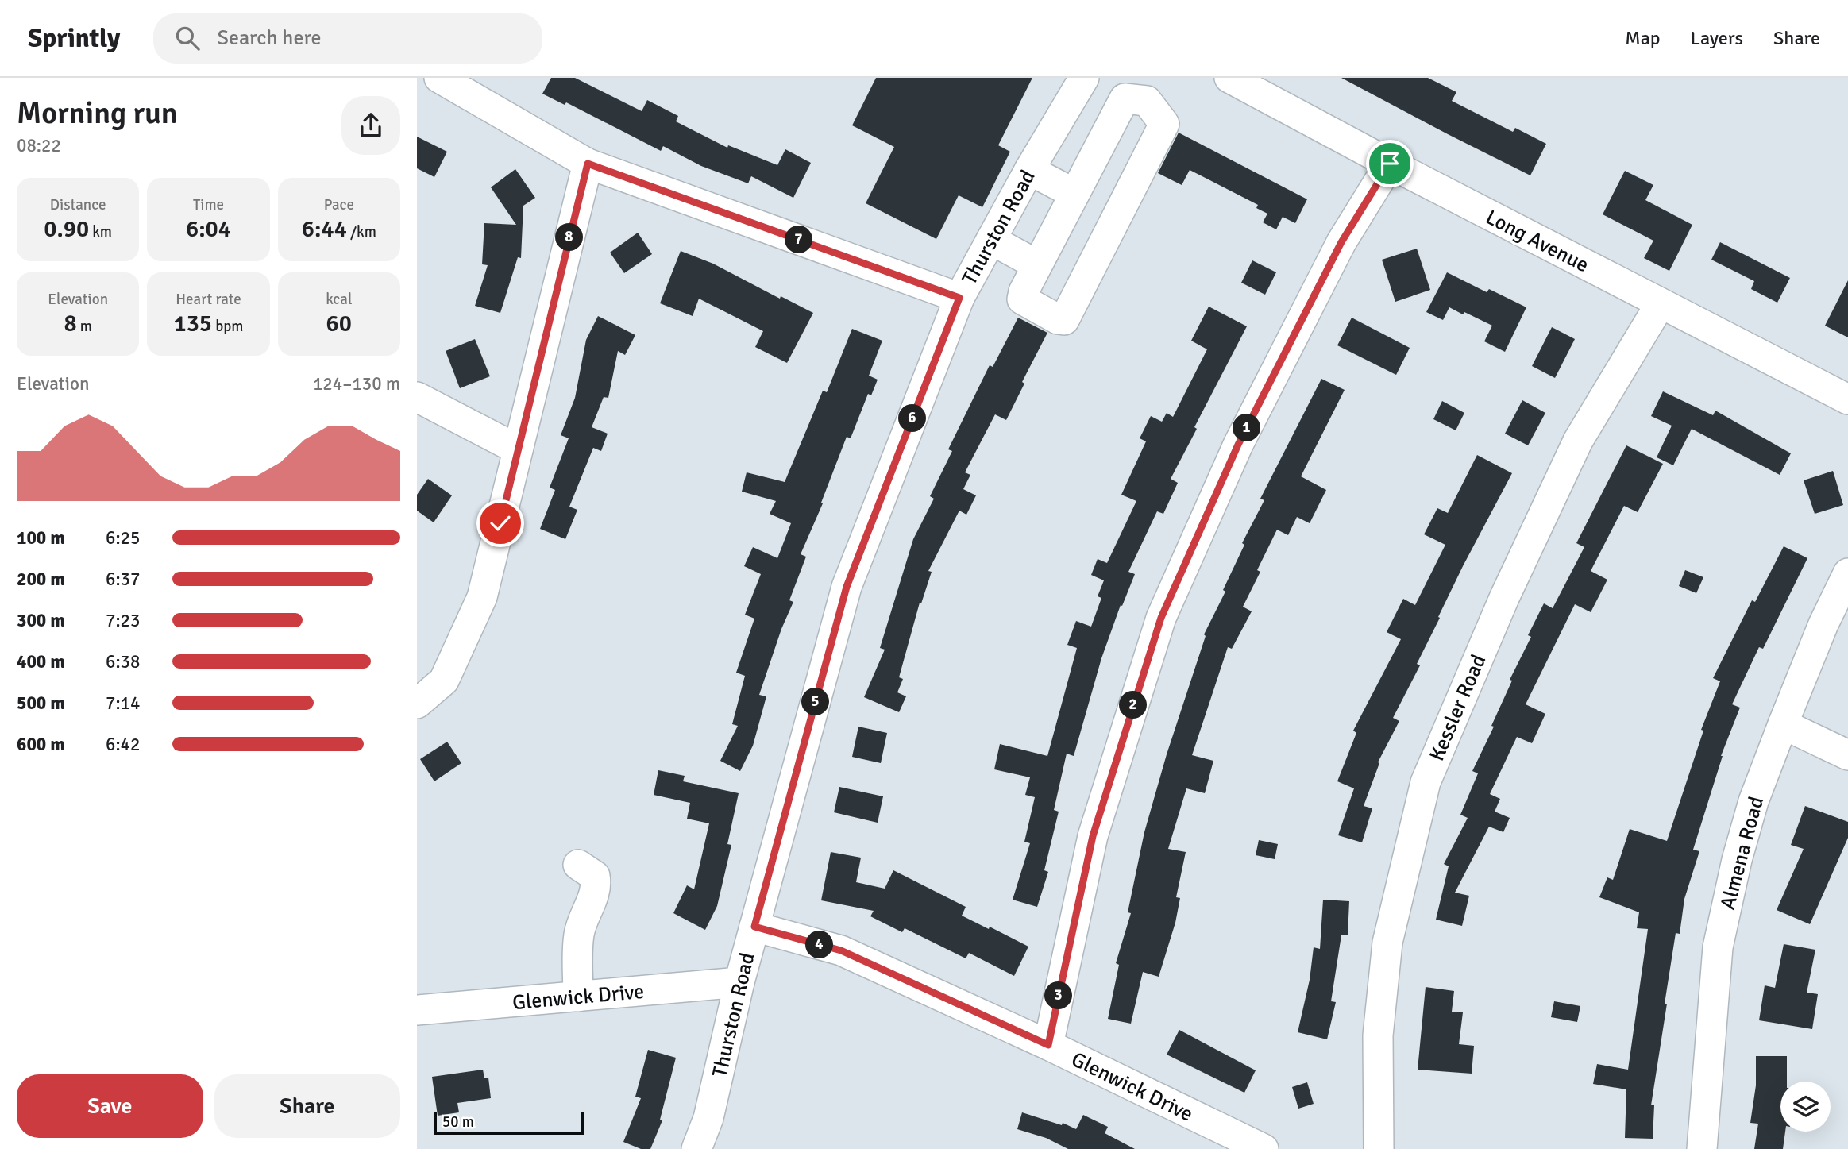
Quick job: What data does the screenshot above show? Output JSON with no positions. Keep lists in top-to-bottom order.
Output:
{
  "streets": {
    "street": [
      "Thurston Road",
      "Long Avenue",
      "Kessler Road",
      "Almena Road",
      "Glenwick Drive"
    ]
  },
  "crossings": [
    ["Thurston Road", "Glenwick Drive"],
    ["Long Avenue", "Kessler Road"]
  ],
  "scale_bar": "50 m",
  "page": {
    "header": "Sprintly",
    "search": "Search here",
    "nav": ["Map", "Layers", "Share"],
    "heading": ["Morning run", "08:22"],
    "stats": [
      ["Distance", "0.90 km"],
      ["Time", "6:04"],
      ["Pace", "6:44 /km"],
      ["Elevation", "8 m"],
      ["Heart rate", "135 bpm"],
      ["kcal", "60"]
    ],
    "pins": [
      "8",
      "7",
      "6",
      "1",
      "5",
      "2",
      "4",
      "3"
    ],
    "chart": ["Elevation", "124–130 m"],
    "list": [
      {
        "name": "100 m",
        "note": "6:25"
      },
      {
        "name": "200 m",
        "note": "6:37"
      },
      {
        "name": "300 m",
        "note": "7:23"
      },
      {
        "name": "400 m",
        "note": "6:38"
      },
      {
        "name": "500 m",
        "note": "7:14"
      },
      {
        "name": "600 m",
        "note": "6:42"
      }
    ],
    "buttons": ["Save", "Share"],
    "scale": "50 m"
  }
}
